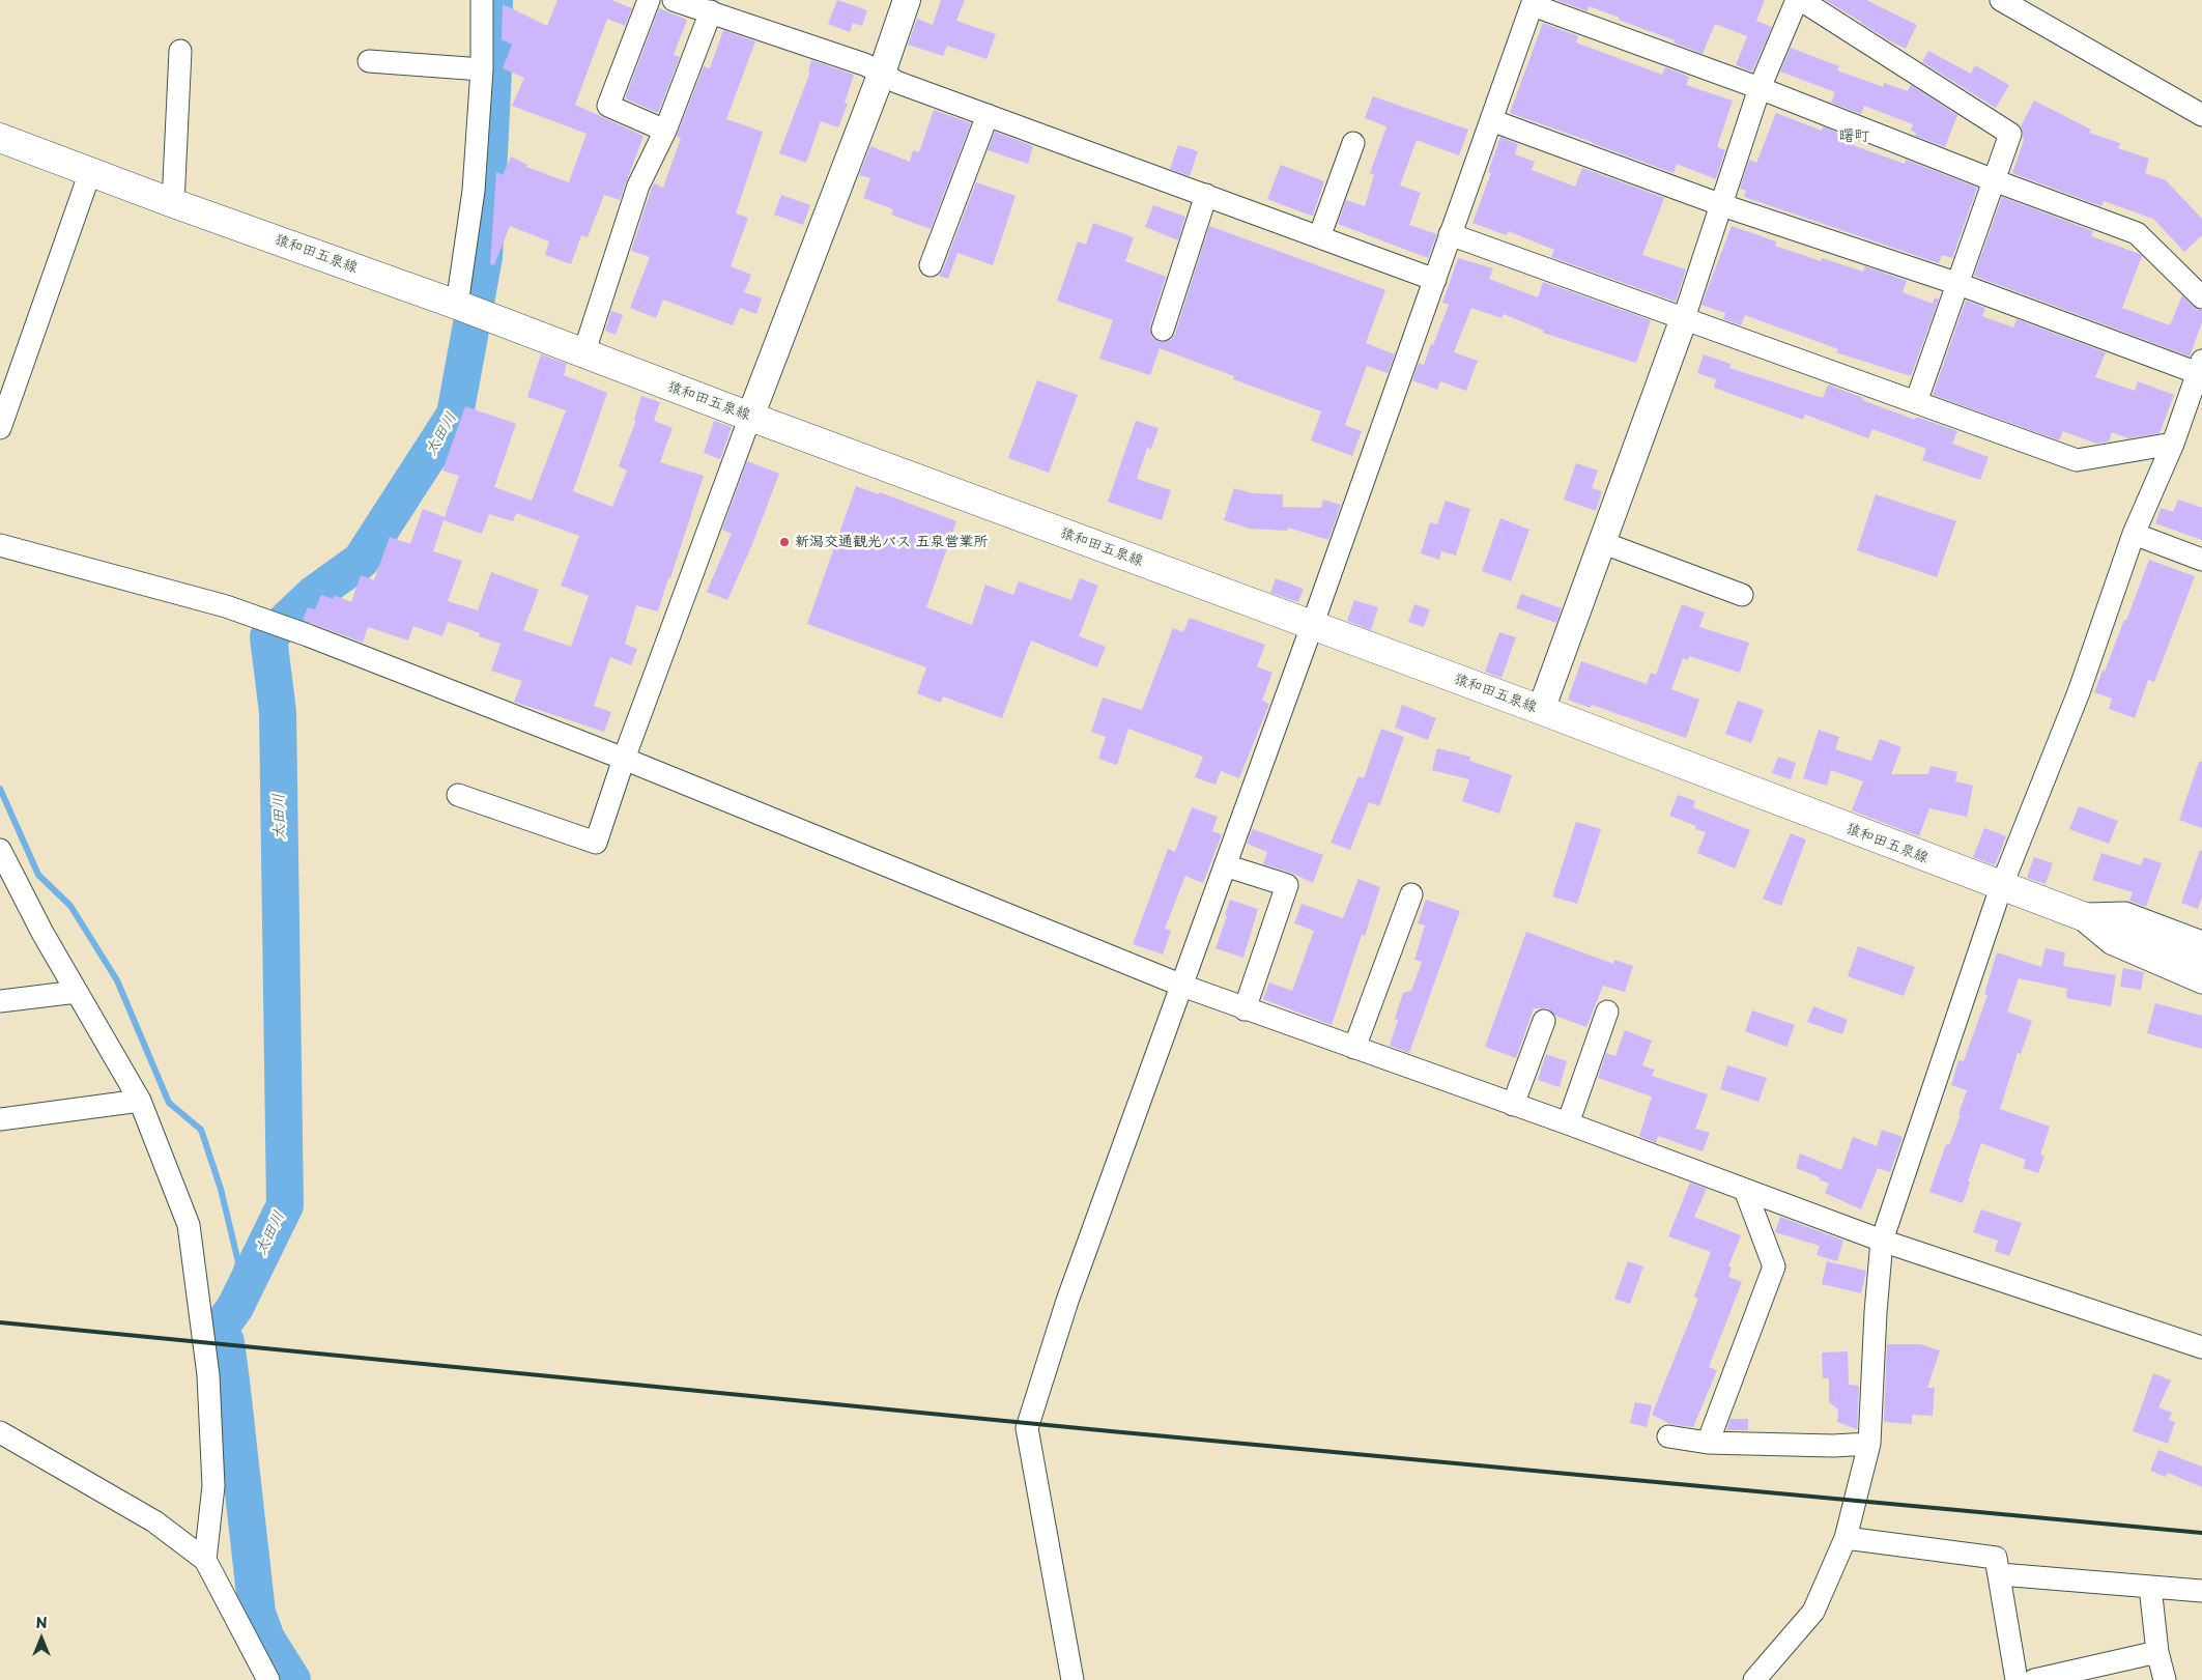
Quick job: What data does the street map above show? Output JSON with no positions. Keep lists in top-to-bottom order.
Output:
{
  "streets": {
    "main road": ["猿和田五泉線"]
  },
  "districts": ["曙町"],
  "water": ["太田川"],
  "places": ["新潟交通観光バス 五泉営業所"],
  "north": "top"
}
